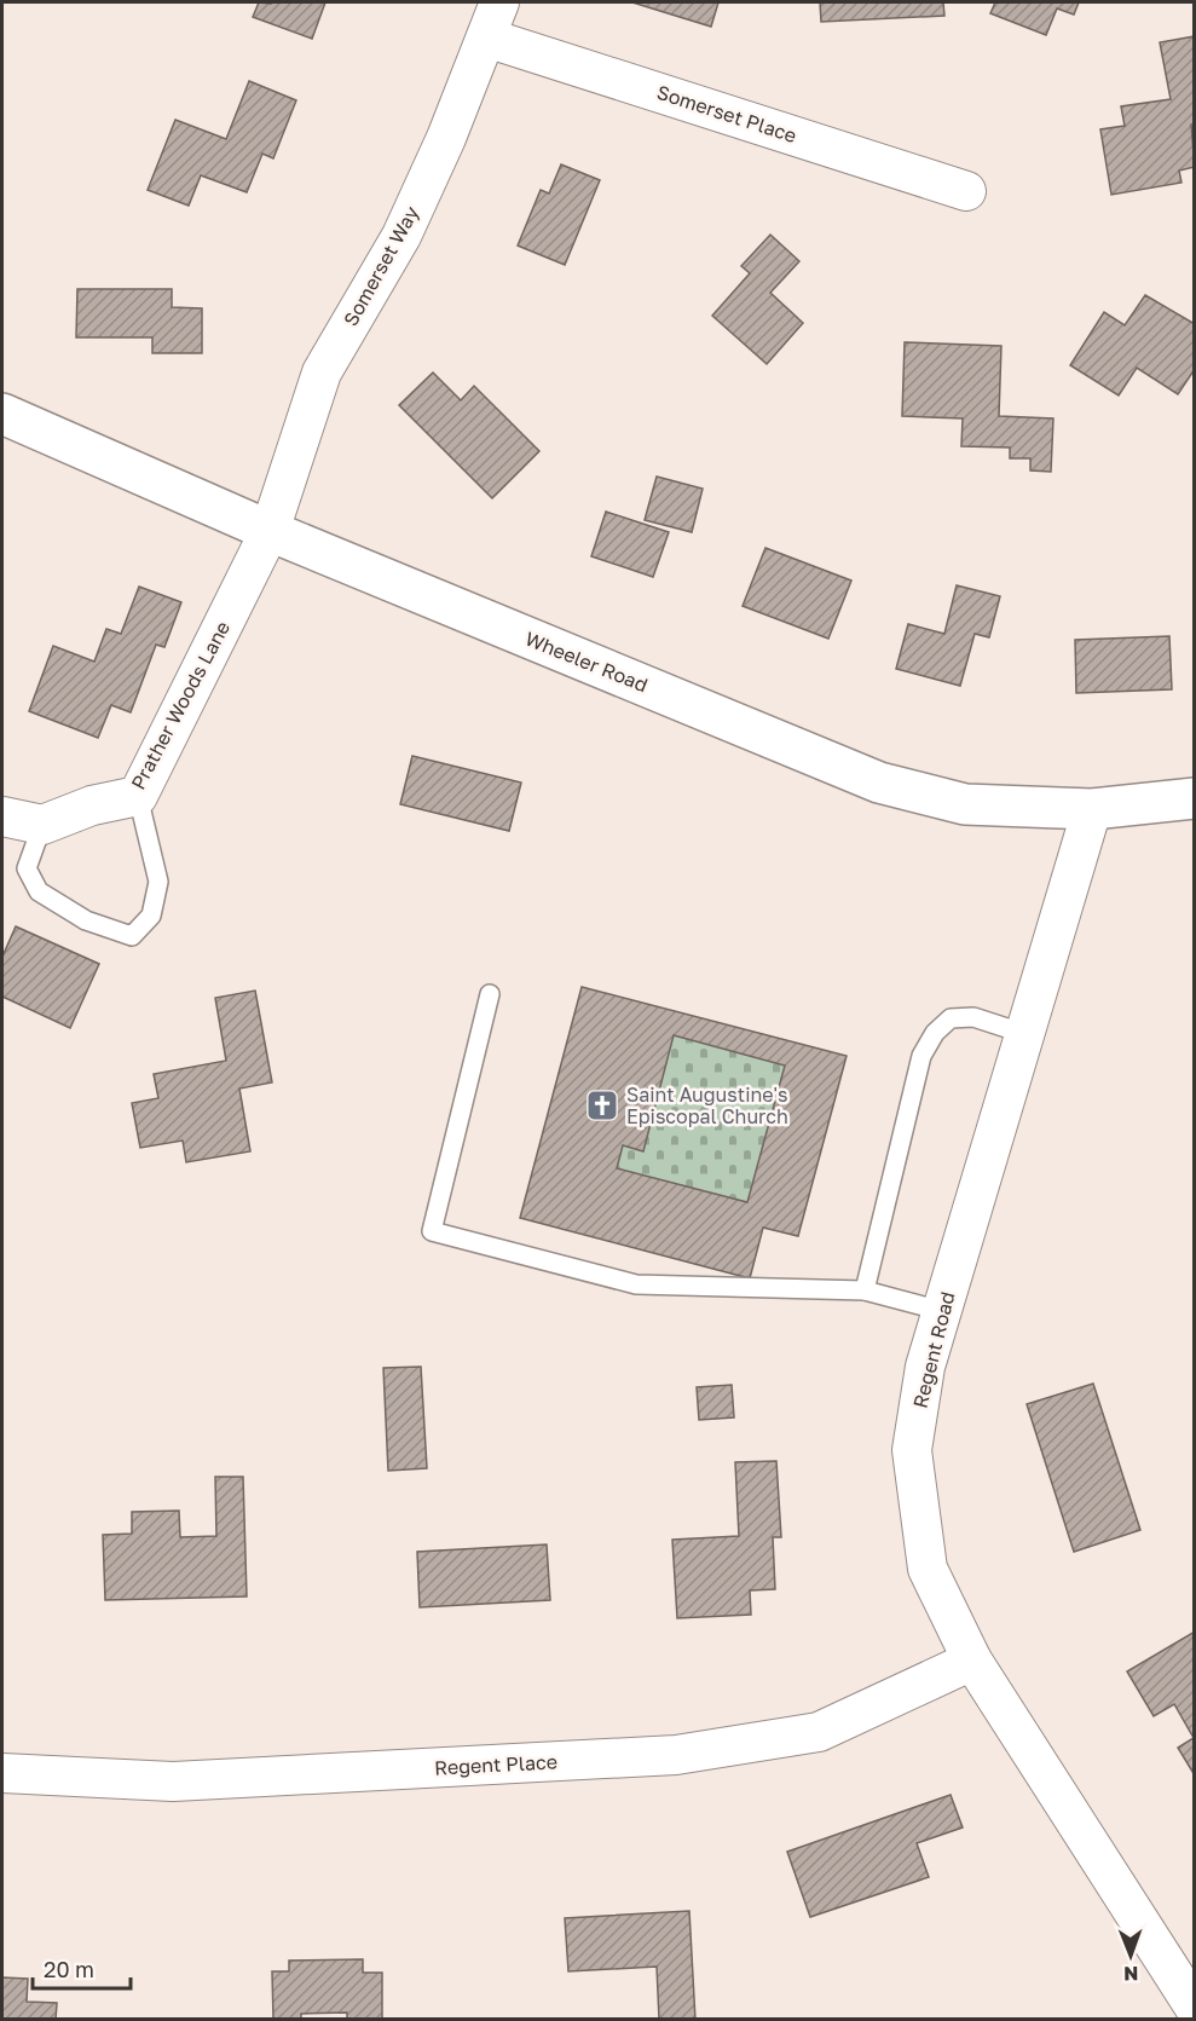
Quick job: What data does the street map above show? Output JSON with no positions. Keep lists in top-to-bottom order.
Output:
{
  "streets": {
    "street": [
      "Somerset Place",
      "Somerset Way",
      "Wheeler Road",
      "Prather Woods Lane",
      "Regent Road",
      "Regent Place"
    ]
  },
  "crossings": [
    ["Somerset Place", "Somerset Way"],
    ["Somerset Way", "Wheeler Road"],
    ["Somerset Way", "Prather Woods Lane"],
    ["Wheeler Road", "Prather Woods Lane"],
    ["Wheeler Road", "Regent Road"],
    ["Regent Road", "Regent Place"]
  ],
  "places": {
    "church": ["Saint Augustine's Episcopal Church"]
  },
  "scale_bar": "20 m",
  "north": "bottom"
}
